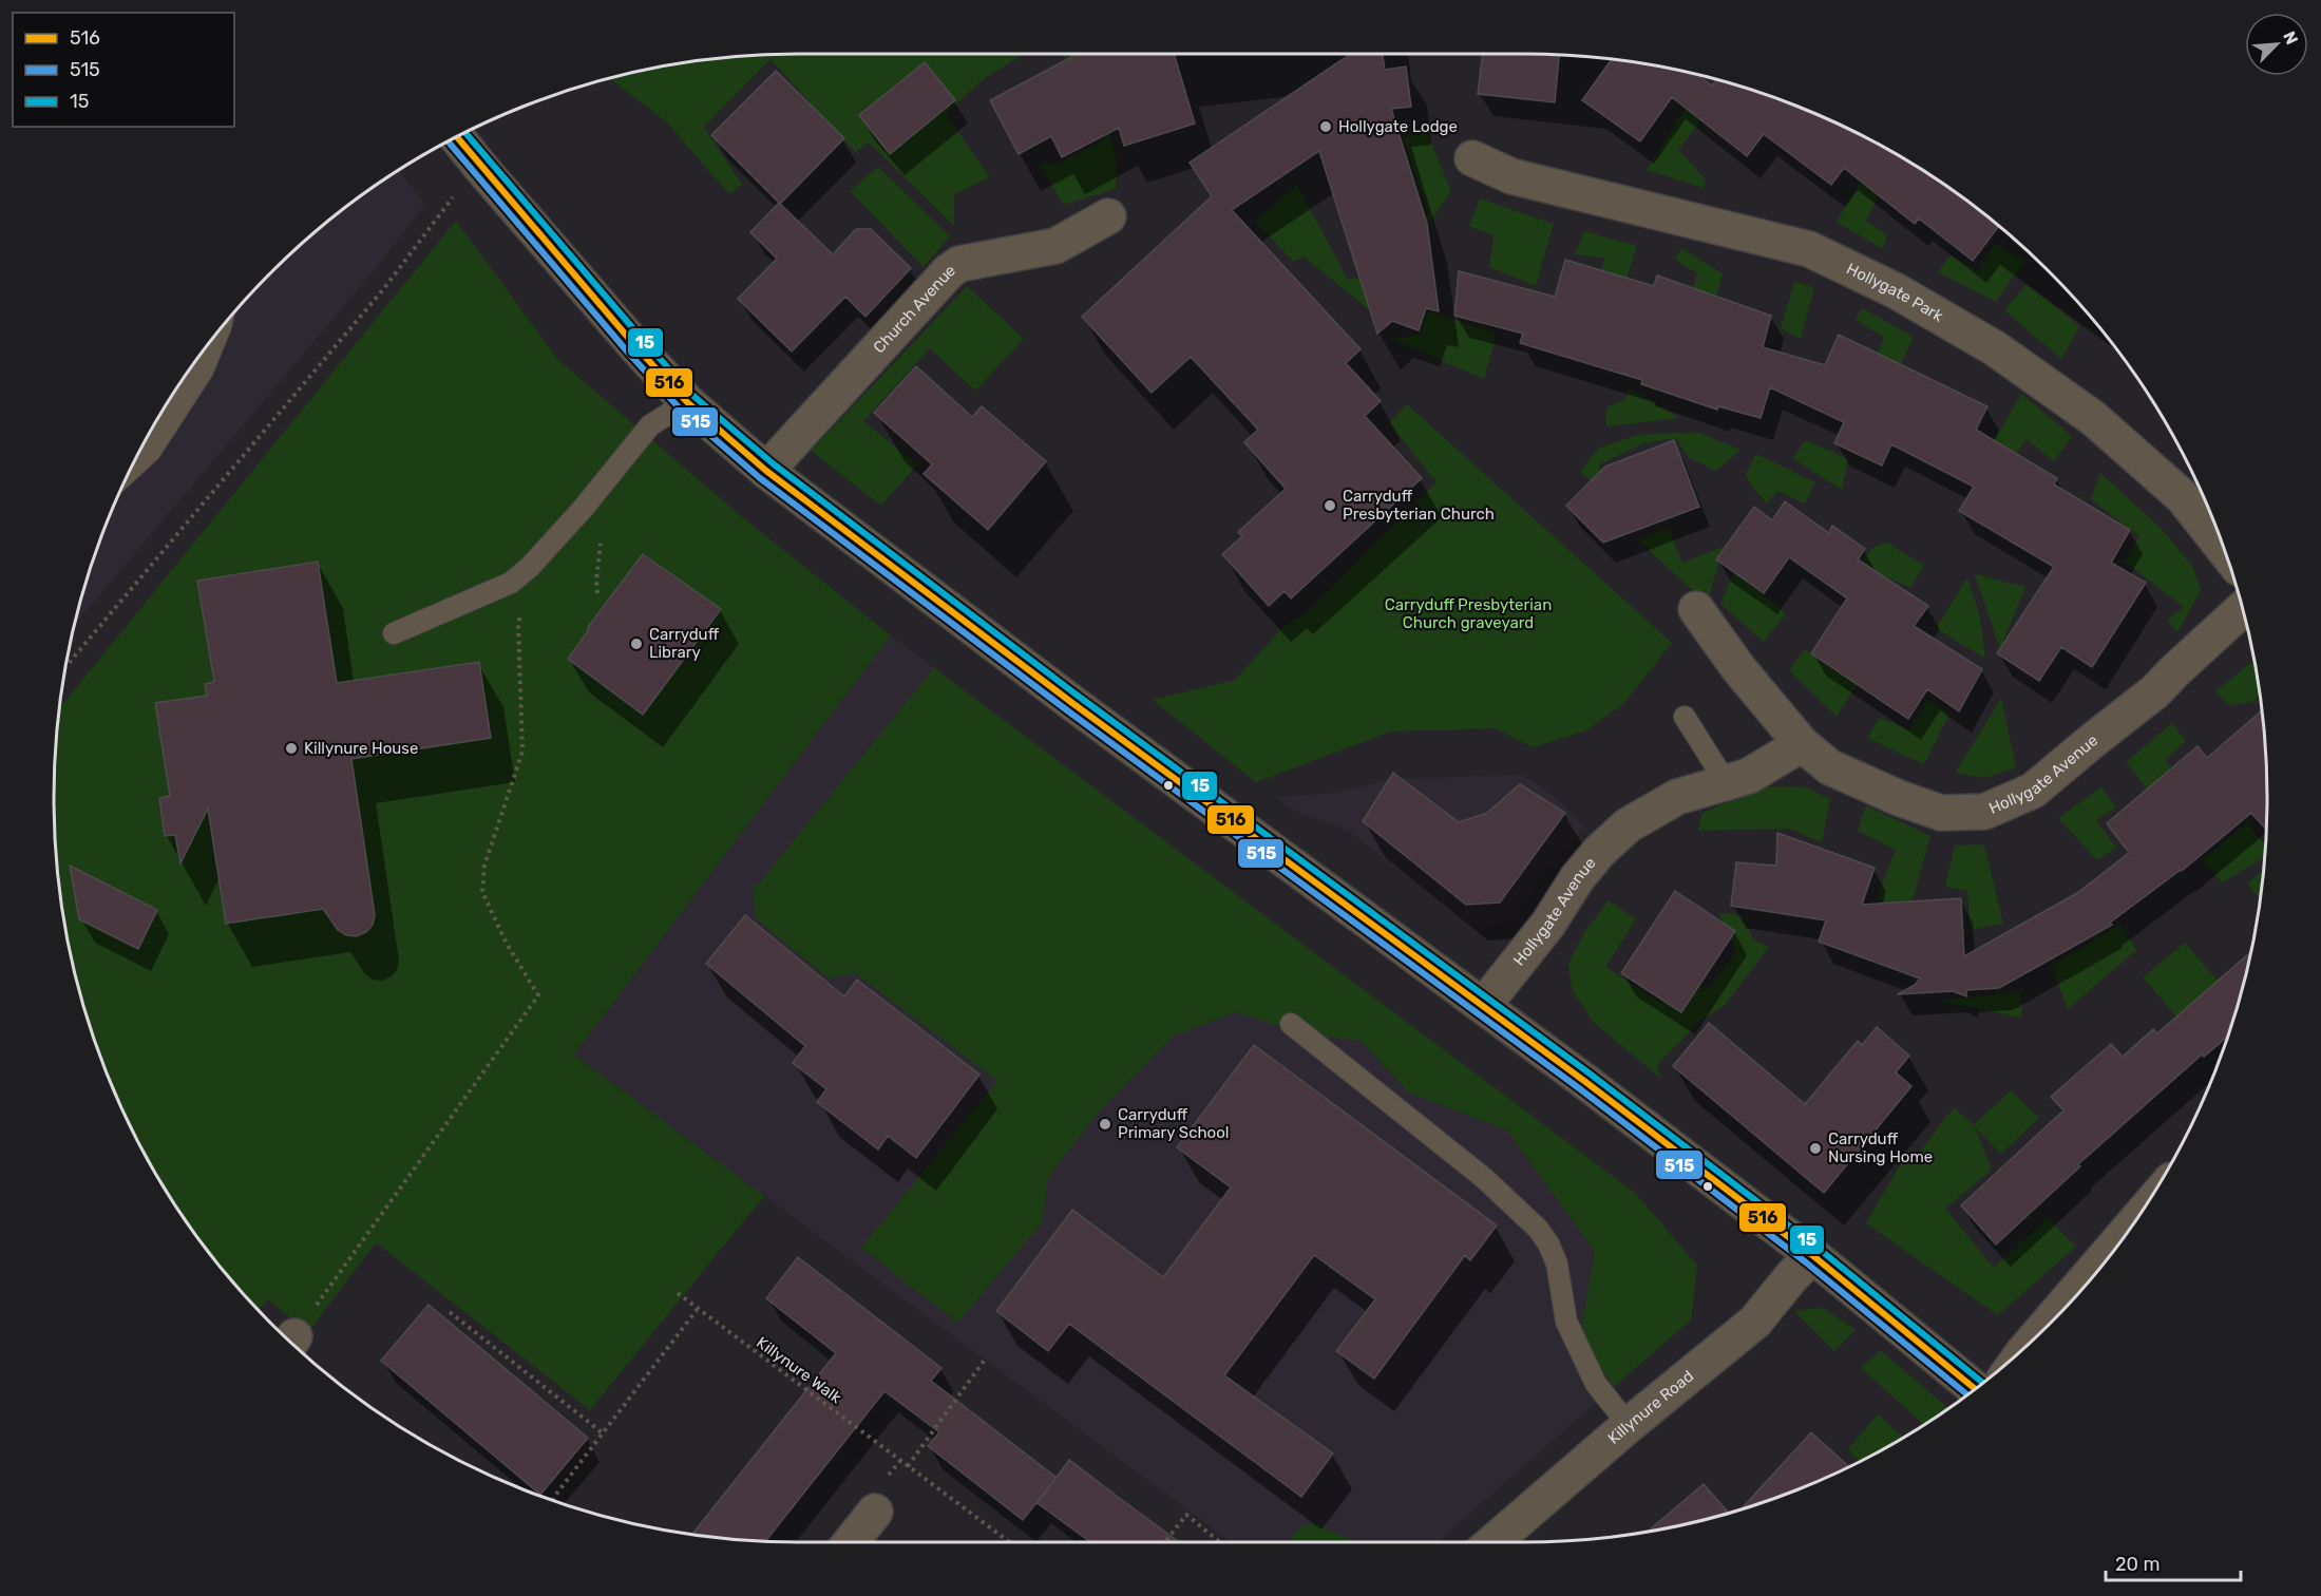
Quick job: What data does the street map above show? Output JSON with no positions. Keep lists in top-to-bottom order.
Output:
{
  "streets": {
    "street": [
      "Hollygate Park",
      "Church Avenue",
      "Hollygate Avenue",
      "Killynure Road"
    ],
    "path": ["Killynure Walk"]
  },
  "parks": ["Carryduff Presbyterian Church graveyard"],
  "places": [
    "Hollygate Lodge",
    "Carryduff Presbyterian Church",
    "Carryduff Library",
    "Killynure House",
    "Carryduff Primary School",
    "Carryduff Nursing Home"
  ],
  "lines": ["transit line 15", "transit line 516", "transit line 515"],
  "legend": ["516", "515", "15"],
  "scale_bar": "20 m",
  "north": "top right"
}
